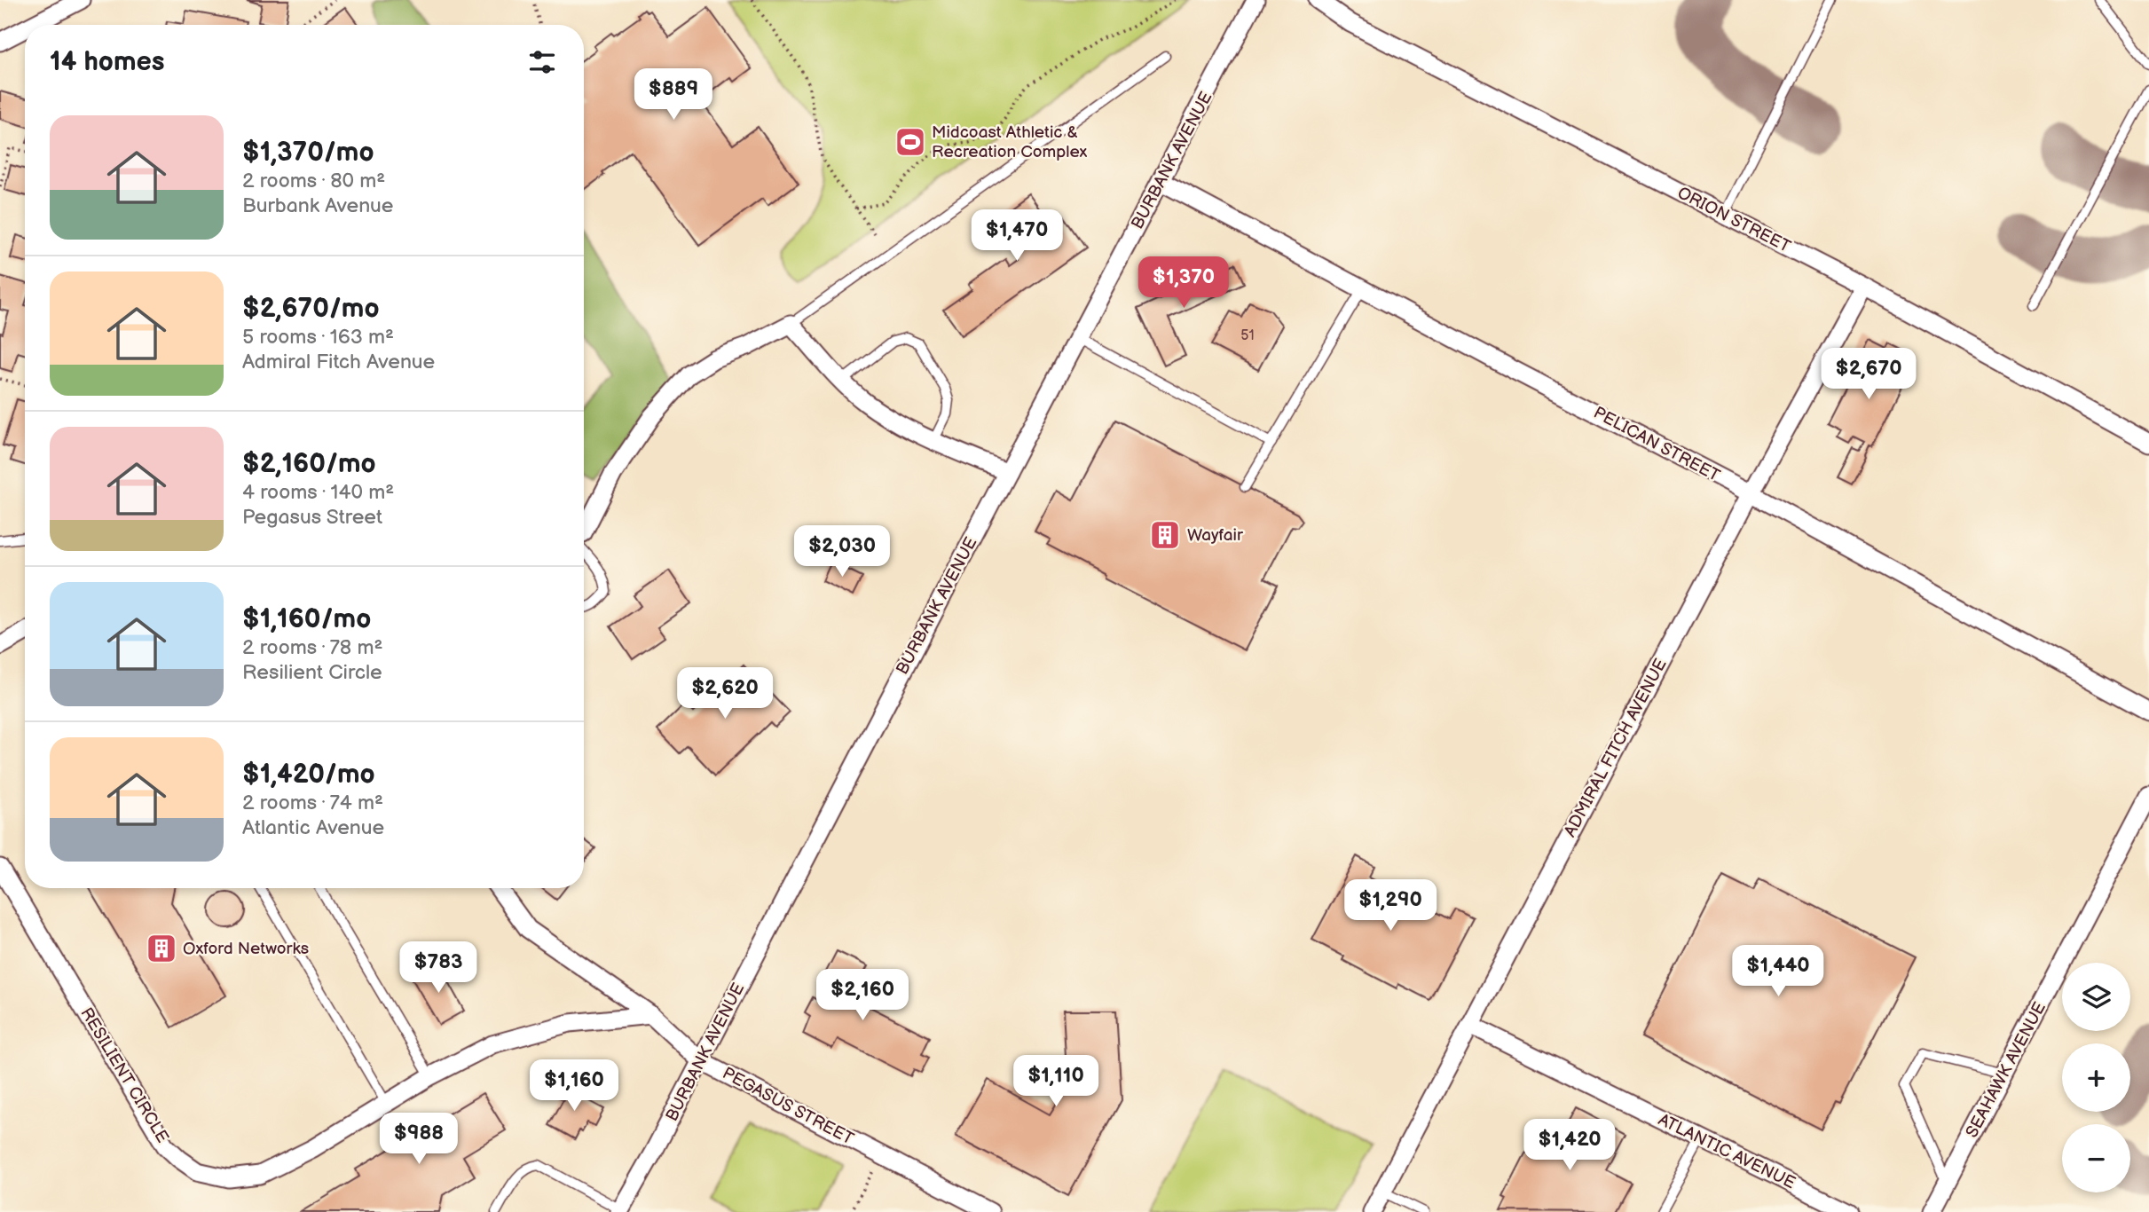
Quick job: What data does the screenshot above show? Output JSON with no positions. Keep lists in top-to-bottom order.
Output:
{
  "streets": {
    "street": [
      "BURBANK AVENUE",
      "ORION STREET",
      "PELICAN STREET",
      "ADMIRAL FITCH AVENUE",
      "SEAHAWK AVENUE",
      "RESILIENT CIRCLE",
      "PEGASUS STREET",
      "ATLANTIC AVENUE"
    ]
  },
  "crossings": [
    ["BURBANK AVENUE", "PELICAN STREET"],
    ["BURBANK AVENUE", "PEGASUS STREET"],
    ["ORION STREET", "ADMIRAL FITCH AVENUE"],
    ["PELICAN STREET", "ADMIRAL FITCH AVENUE"],
    ["ADMIRAL FITCH AVENUE", "ATLANTIC AVENUE"],
    ["RESILIENT CIRCLE", "PEGASUS STREET"]
  ],
  "places": {
    "sports": ["Midcoast Athletic & Recreation Complex"],
    "building": ["Wayfair", "Oxford Networks"]
  },
  "house_numbers": ["51"],
  "page": {
    "heading": "14 homes",
    "price": [
      "$889",
      "$1,470",
      "$1,370",
      "$2,670",
      "$2,030",
      "$2,620",
      "$1,290",
      "$783",
      "$1,440",
      "$2,160",
      "$1,110",
      "$1,160",
      "$988",
      "$1,420"
    ],
    "list": [
      {
        "name": "$1,370/mo",
        "note": "2 rooms · 80 m² · Burbank Avenue"
      },
      {
        "name": "$2,670/mo",
        "note": "5 rooms · 163 m² · Admiral Fitch Avenue"
      },
      {
        "name": "$2,160/mo",
        "note": "4 rooms · 140 m² · Pegasus Street"
      },
      {
        "name": "$1,160/mo",
        "note": "2 rooms · 78 m² · Resilient Circle"
      },
      {
        "name": "$1,420/mo",
        "note": "2 rooms · 74 m² · Atlantic Avenue"
      }
    ],
    "map_buttons": ["+", "−"]
  }
}
